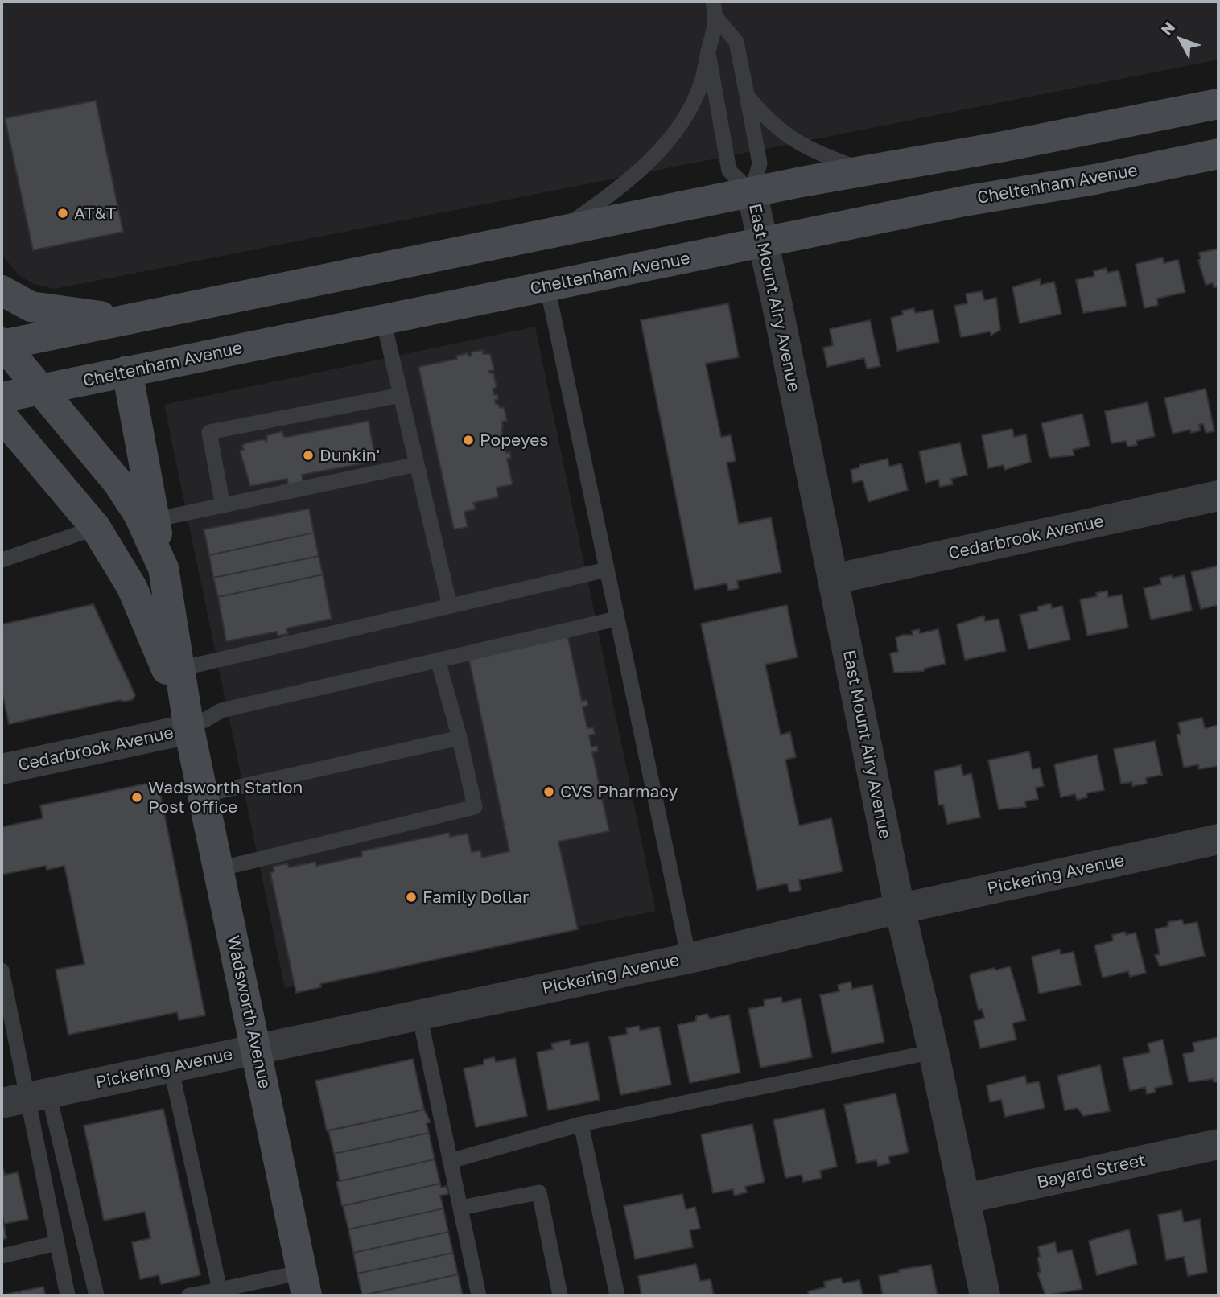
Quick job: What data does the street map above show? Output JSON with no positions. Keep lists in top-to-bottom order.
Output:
{
  "streets": {
    "main road": ["Cheltenham Avenue", "Wadsworth Avenue"],
    "street": [
      "East Mount Airy Avenue",
      "Cedarbrook Avenue",
      "Pickering Avenue",
      "Bayard Street"
    ]
  },
  "crossings": [
    ["Cheltenham Avenue", "East Mount Airy Avenue"],
    ["Cheltenham Avenue", "Wadsworth Avenue"],
    ["East Mount Airy Avenue", "Cedarbrook Avenue"],
    ["East Mount Airy Avenue", "Pickering Avenue"],
    ["East Mount Airy Avenue", "Bayard Street"],
    ["Cedarbrook Avenue", "Wadsworth Avenue"],
    ["Pickering Avenue", "Wadsworth Avenue"]
  ],
  "places": [
    "AT&T",
    "Popeyes",
    "Dunkin'",
    "CVS Pharmacy",
    "Wadsworth Station Post Office",
    "Family Dollar"
  ],
  "north": "top left"
}
